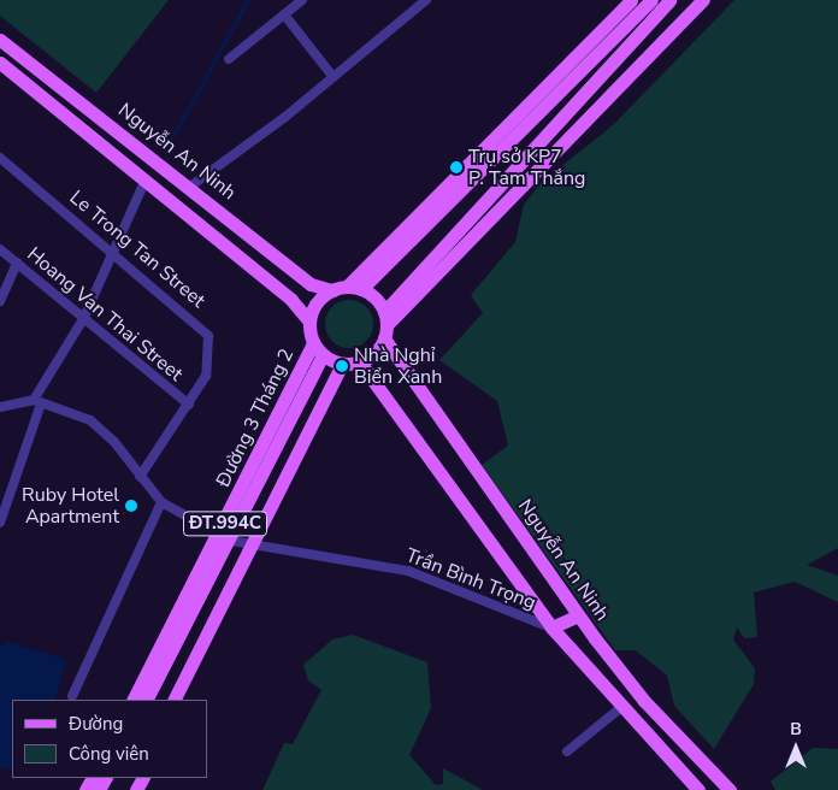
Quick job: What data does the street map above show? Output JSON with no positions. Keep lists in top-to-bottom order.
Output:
{
  "streets": {
    "main road": ["Nguyễn An Ninh", "Đường 3 Tháng 2", "ĐT.994C"],
    "street": ["Le Trong Tan Street", "Hoang Van Thai Street", "Trần Bình Trọng"]
  },
  "crossings": [
    ["Nguyễn An Ninh", "Đường 3 Tháng 2"],
    ["Nguyễn An Ninh", "ĐT.994C"],
    ["Le Trong Tan Street", "Hoang Van Thai Street"],
    ["Le Trong Tan Street", "Trần Bình Trọng"],
    ["Đường 3 Tháng 2", "ĐT.994C"],
    ["Đường 3 Tháng 2", "Trần Bình Trọng"],
    ["ĐT.994C", "Trần Bình Trọng"]
  ],
  "places": ["Trụ sở KP7 P. Tam Thắng", "Nhà Nghỉ Biển Xanh", "Ruby Hotel Apartment"],
  "legend": ["Đường", "Công viên"],
  "north": "top"
}
